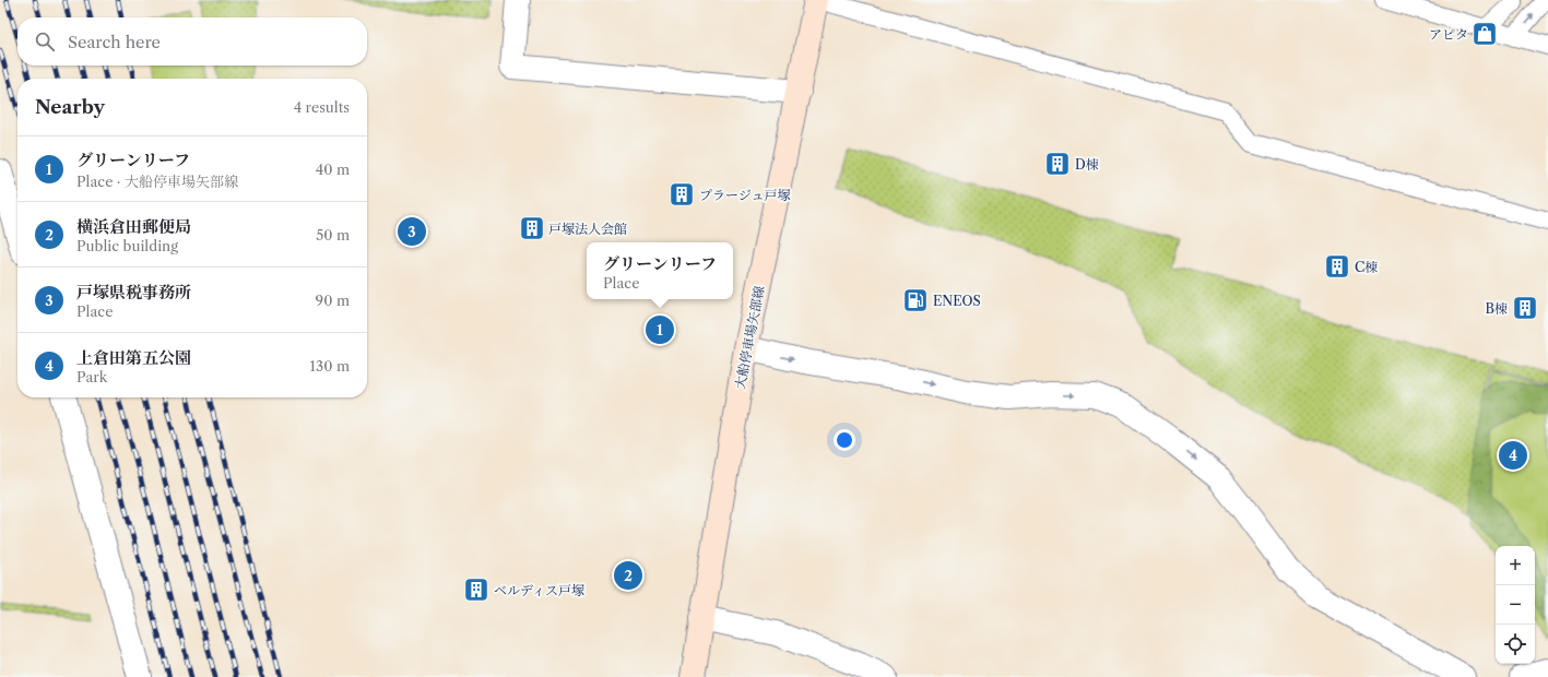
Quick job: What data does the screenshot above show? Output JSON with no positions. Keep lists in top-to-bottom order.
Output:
{
  "streets": {
    "main road": ["大船停車場矢部線"]
  },
  "places": {
    "shop": ["アピタ"],
    "building": [
      "D棟",
      "プラージュ戸塚",
      "戸塚法人会館",
      "C棟",
      "B棟",
      "ベルディス戸塚"
    ],
    "fuel station": ["ENEOS"]
  },
  "page": {
    "search": "Search here",
    "heading": ["Nearby", "4 results"],
    "list": [
      {
        "mark": "1",
        "name": "グリーンリーフ",
        "note": "Place · 大船停車場矢部線",
        "value": "40 m"
      },
      {
        "mark": "2",
        "name": "横浜倉田郵便局",
        "note": "Public building",
        "value": "50 m"
      },
      {
        "mark": "3",
        "name": "戸塚県税事務所",
        "note": "Place",
        "value": "90 m"
      },
      {
        "mark": "4",
        "name": "上倉田第五公園",
        "note": "Park",
        "value": "130 m"
      }
    ],
    "pins": [
      "3",
      "1",
      "4",
      "2"
    ],
    "popup": ["グリーンリーフ", "Place"],
    "map_buttons": ["+", "−"]
  }
}
